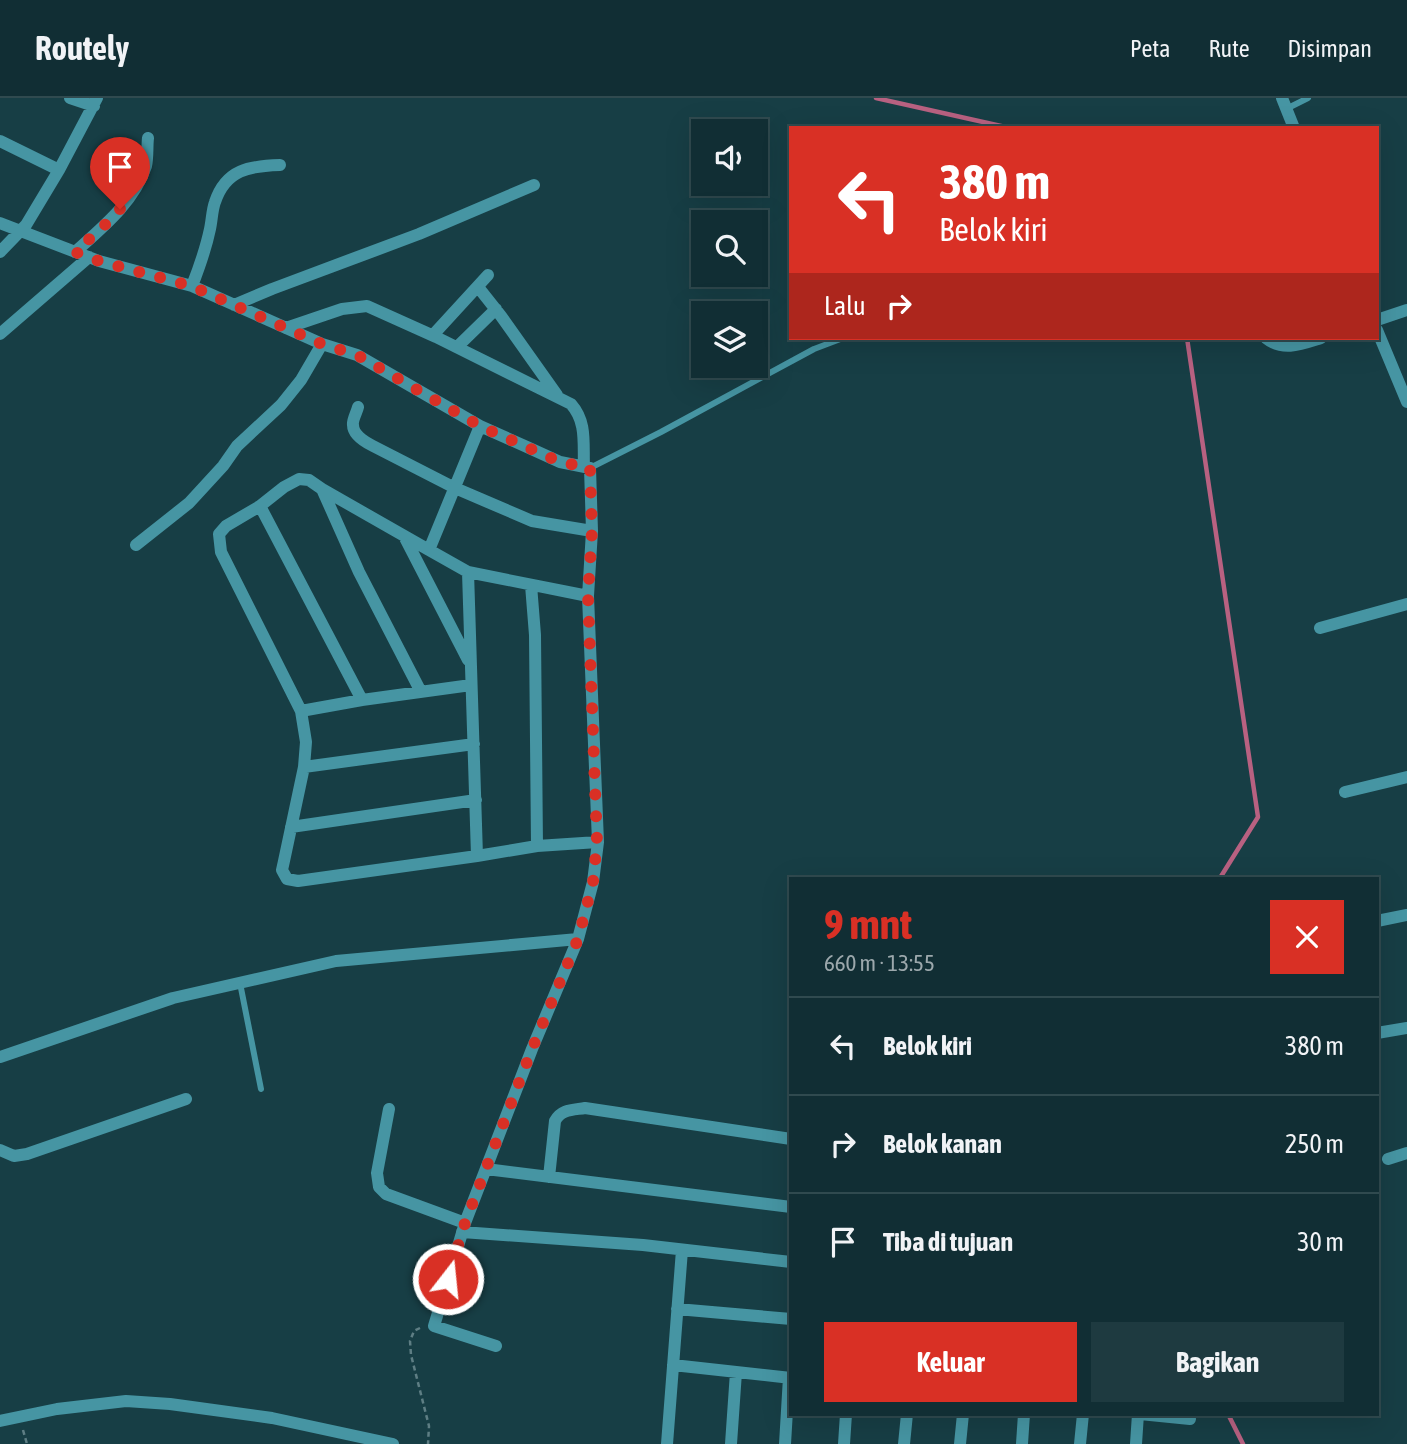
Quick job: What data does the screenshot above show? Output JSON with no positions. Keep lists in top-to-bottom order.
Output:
{
  "page": {
    "header": "Routely",
    "nav": ["Peta", "Rute", "Disimpan"],
    "turn": ["380 m", "Belok kiri"],
    "then": "Lalu",
    "heading": ["9 mnt", "660 m · 13:55"],
    "list": [
      {
        "name": "Belok kiri",
        "value": "380 m"
      },
      {
        "name": "Belok kanan",
        "value": "250 m"
      },
      {
        "name": "Tiba di tujuan",
        "value": "30 m"
      }
    ],
    "buttons": ["Keluar", "Bagikan"]
  }
}
